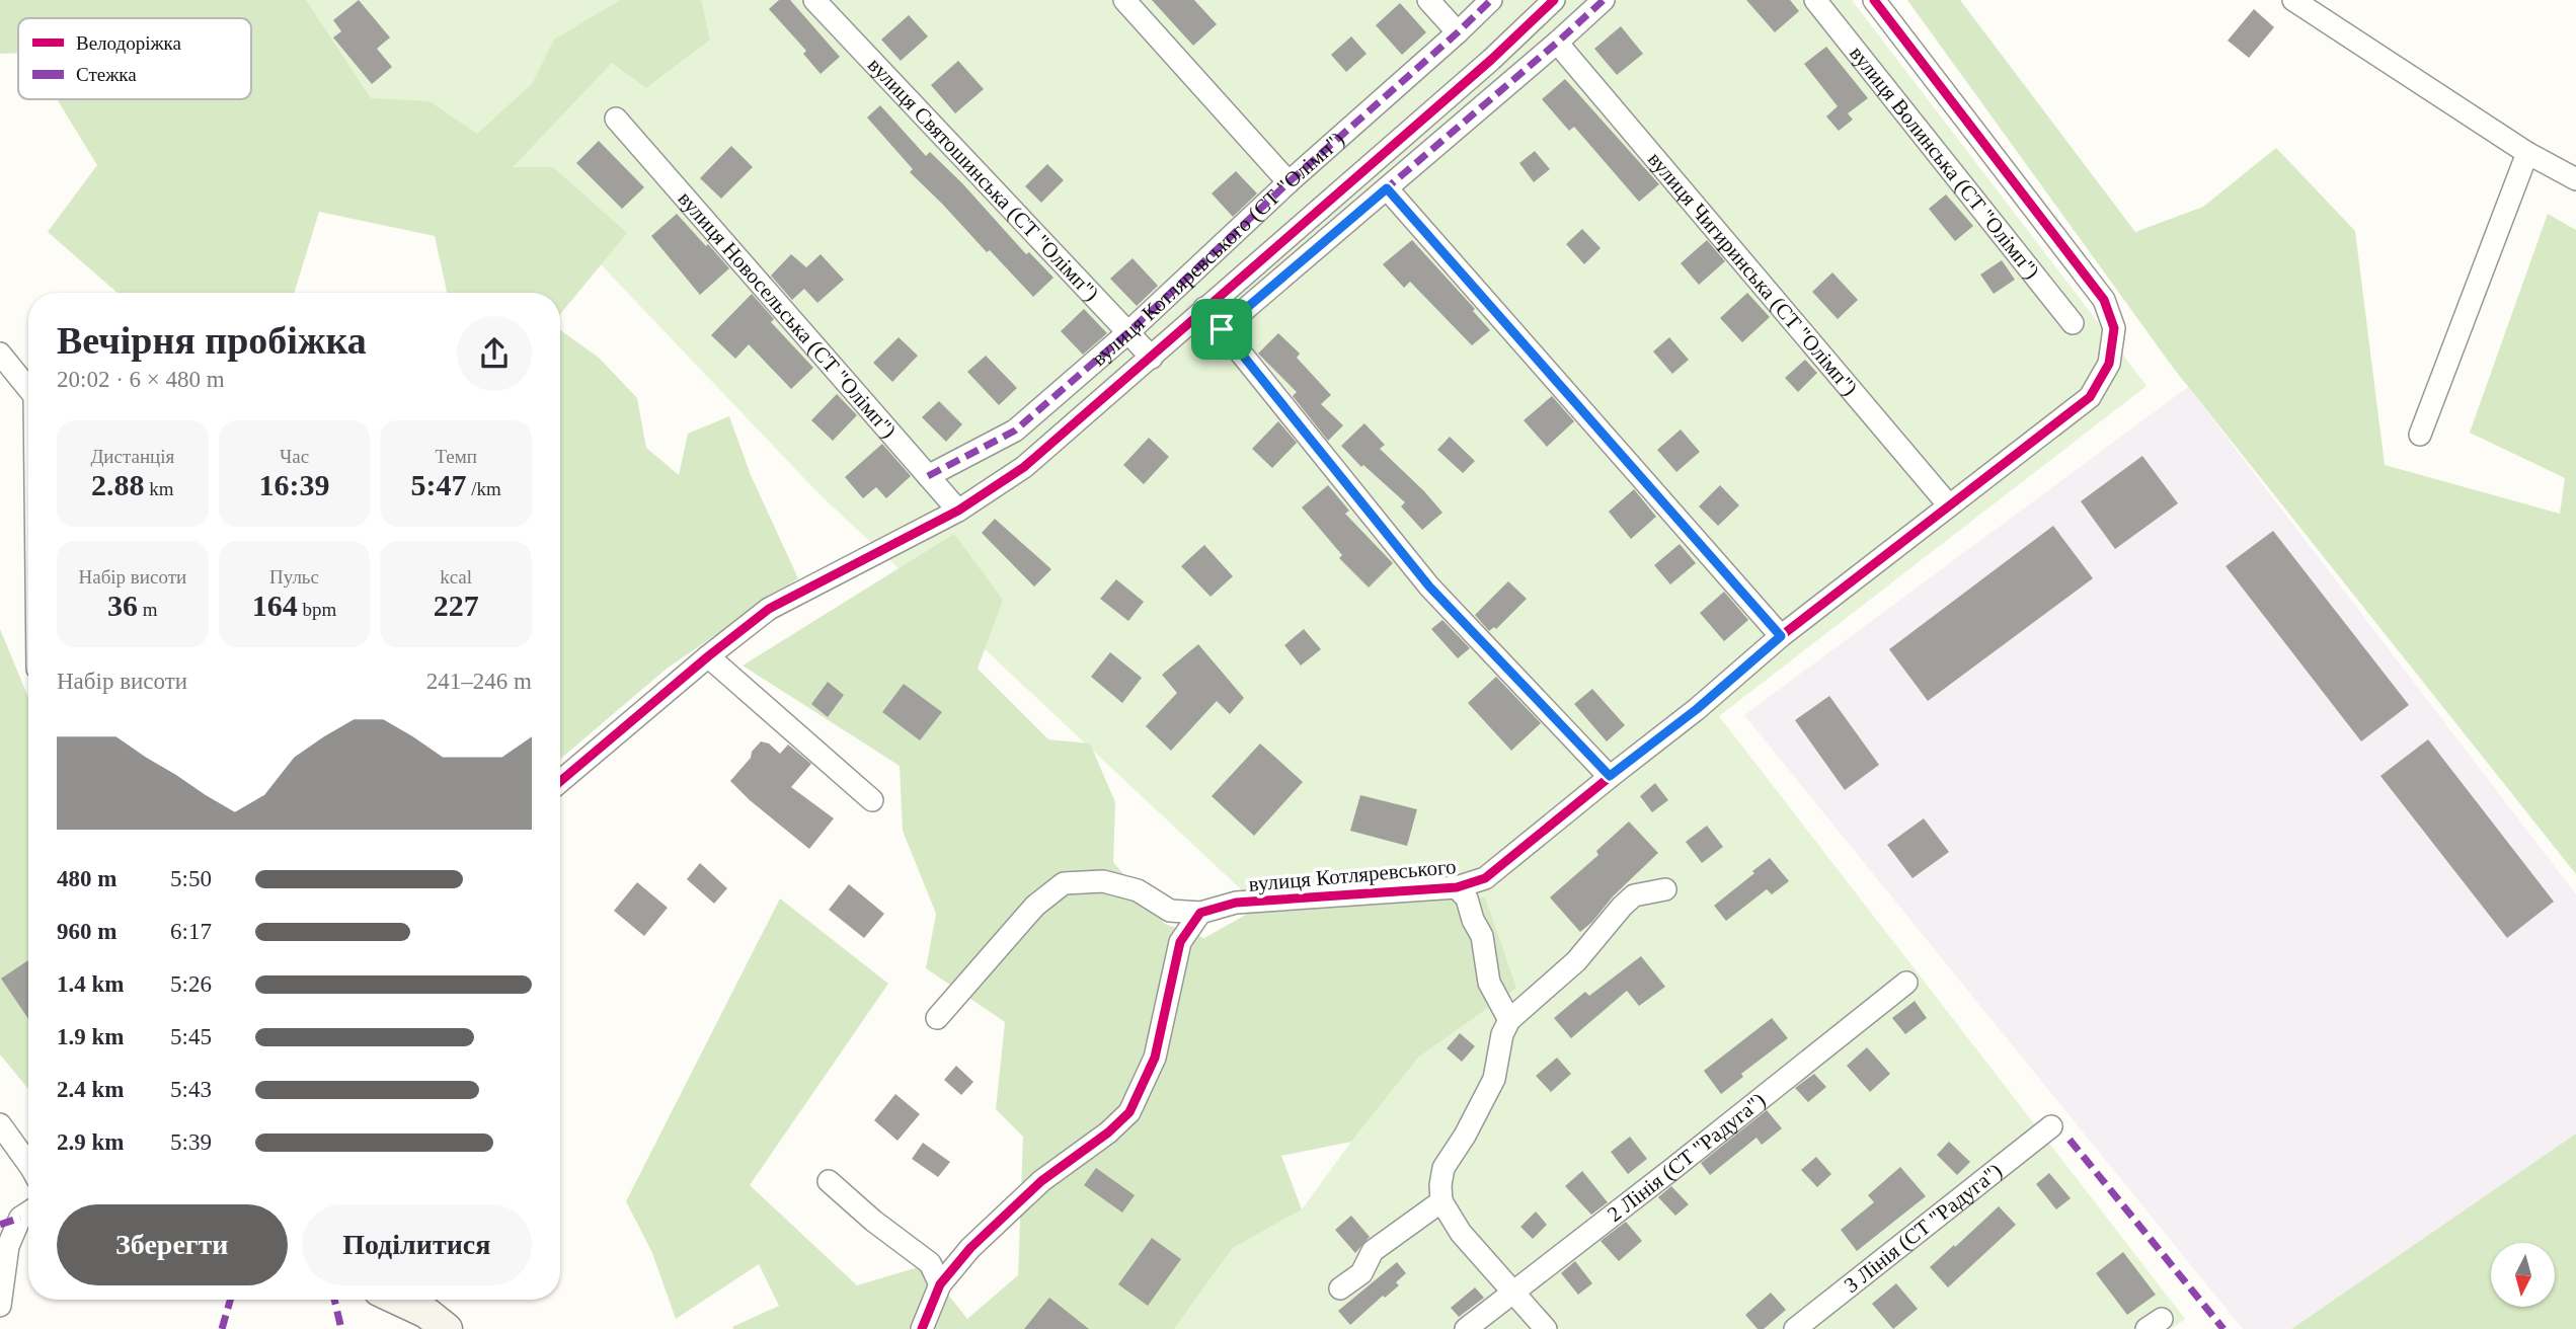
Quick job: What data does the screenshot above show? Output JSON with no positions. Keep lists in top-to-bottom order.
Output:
{
  "streets": {
    "street": [
      "вулиця Волинська (СТ \"Олімп\")",
      "вулиця Святошинська (СТ \"Олімп\")",
      "вулиця Котляревського (СТ \"Олімп\")",
      "вулиця Чигиринська (СТ \"Олімп\")",
      "вулиця Новосельська (СТ \"Олімп\")",
      "вулиця Котляревського",
      "2 Лінія (СТ \"Радуга\")",
      "З Лінія (СТ \"Радуга\")"
    ]
  },
  "crossings": [
    ["вулиця Святошинська (СТ \"Олімп\")", "вулиця Котляревського (СТ \"Олімп\")"],
    ["вулиця Котляревського (СТ \"Олімп\")", "вулиця Новосельська (СТ \"Олімп\")"],
    ["вулиця Чигиринська (СТ \"Олімп\")", "вулиця Котляревського"]
  ],
  "legend": ["Велодоріжка", "Стежка"],
  "north": "bottom",
  "page": {
    "heading": ["Вечірня пробіжка", "20:02 · 6 × 480 m"],
    "stats": [
      ["Дистанція", "2.88 km"],
      ["Час", "16:39"],
      ["Темп", "5:47 /km"],
      ["Набір висоти", "36 m"],
      ["Пульс", "164 bpm"],
      ["kcal", "227"]
    ],
    "chart": ["Набір висоти", "241–246 m"],
    "list": [
      {
        "name": "480 m",
        "note": "5:50"
      },
      {
        "name": "960 m",
        "note": "6:17"
      },
      {
        "name": "1.4 km",
        "note": "5:26"
      },
      {
        "name": "1.9 km",
        "note": "5:45"
      },
      {
        "name": "2.4 km",
        "note": "5:43"
      },
      {
        "name": "2.9 km",
        "note": "5:39"
      }
    ],
    "buttons": ["Зберегти", "Поділитися"]
  }
}
